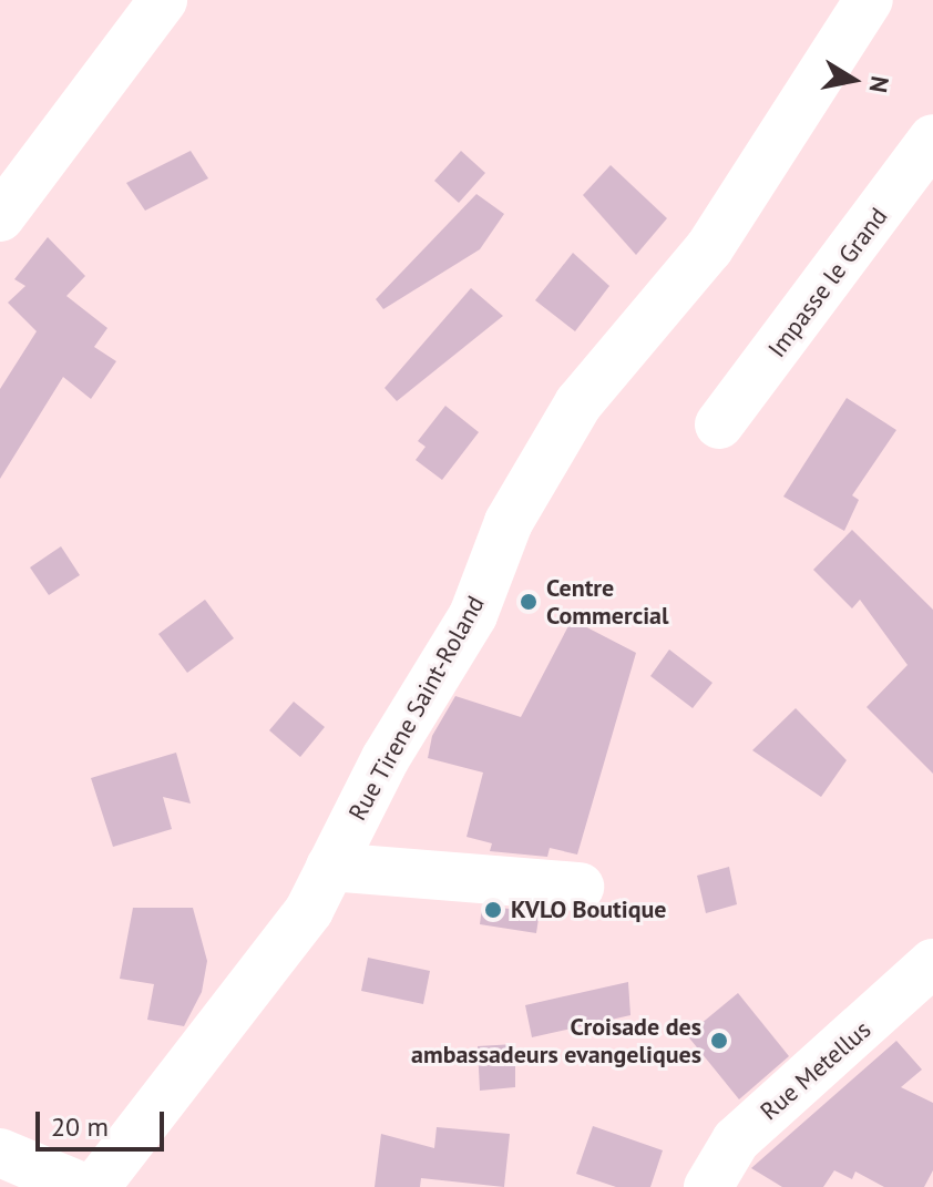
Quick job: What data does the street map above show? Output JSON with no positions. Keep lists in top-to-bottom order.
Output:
{
  "streets": {
    "street": ["Impasse le Grand", "Rue Tirene Saint-Roland", "Rue Metellus"]
  },
  "places": ["Centre Commercial", "KVLO Boutique", "Croisade des ambassadeurs evangeliques"],
  "scale_bar": "20 m",
  "north": "right"
}
